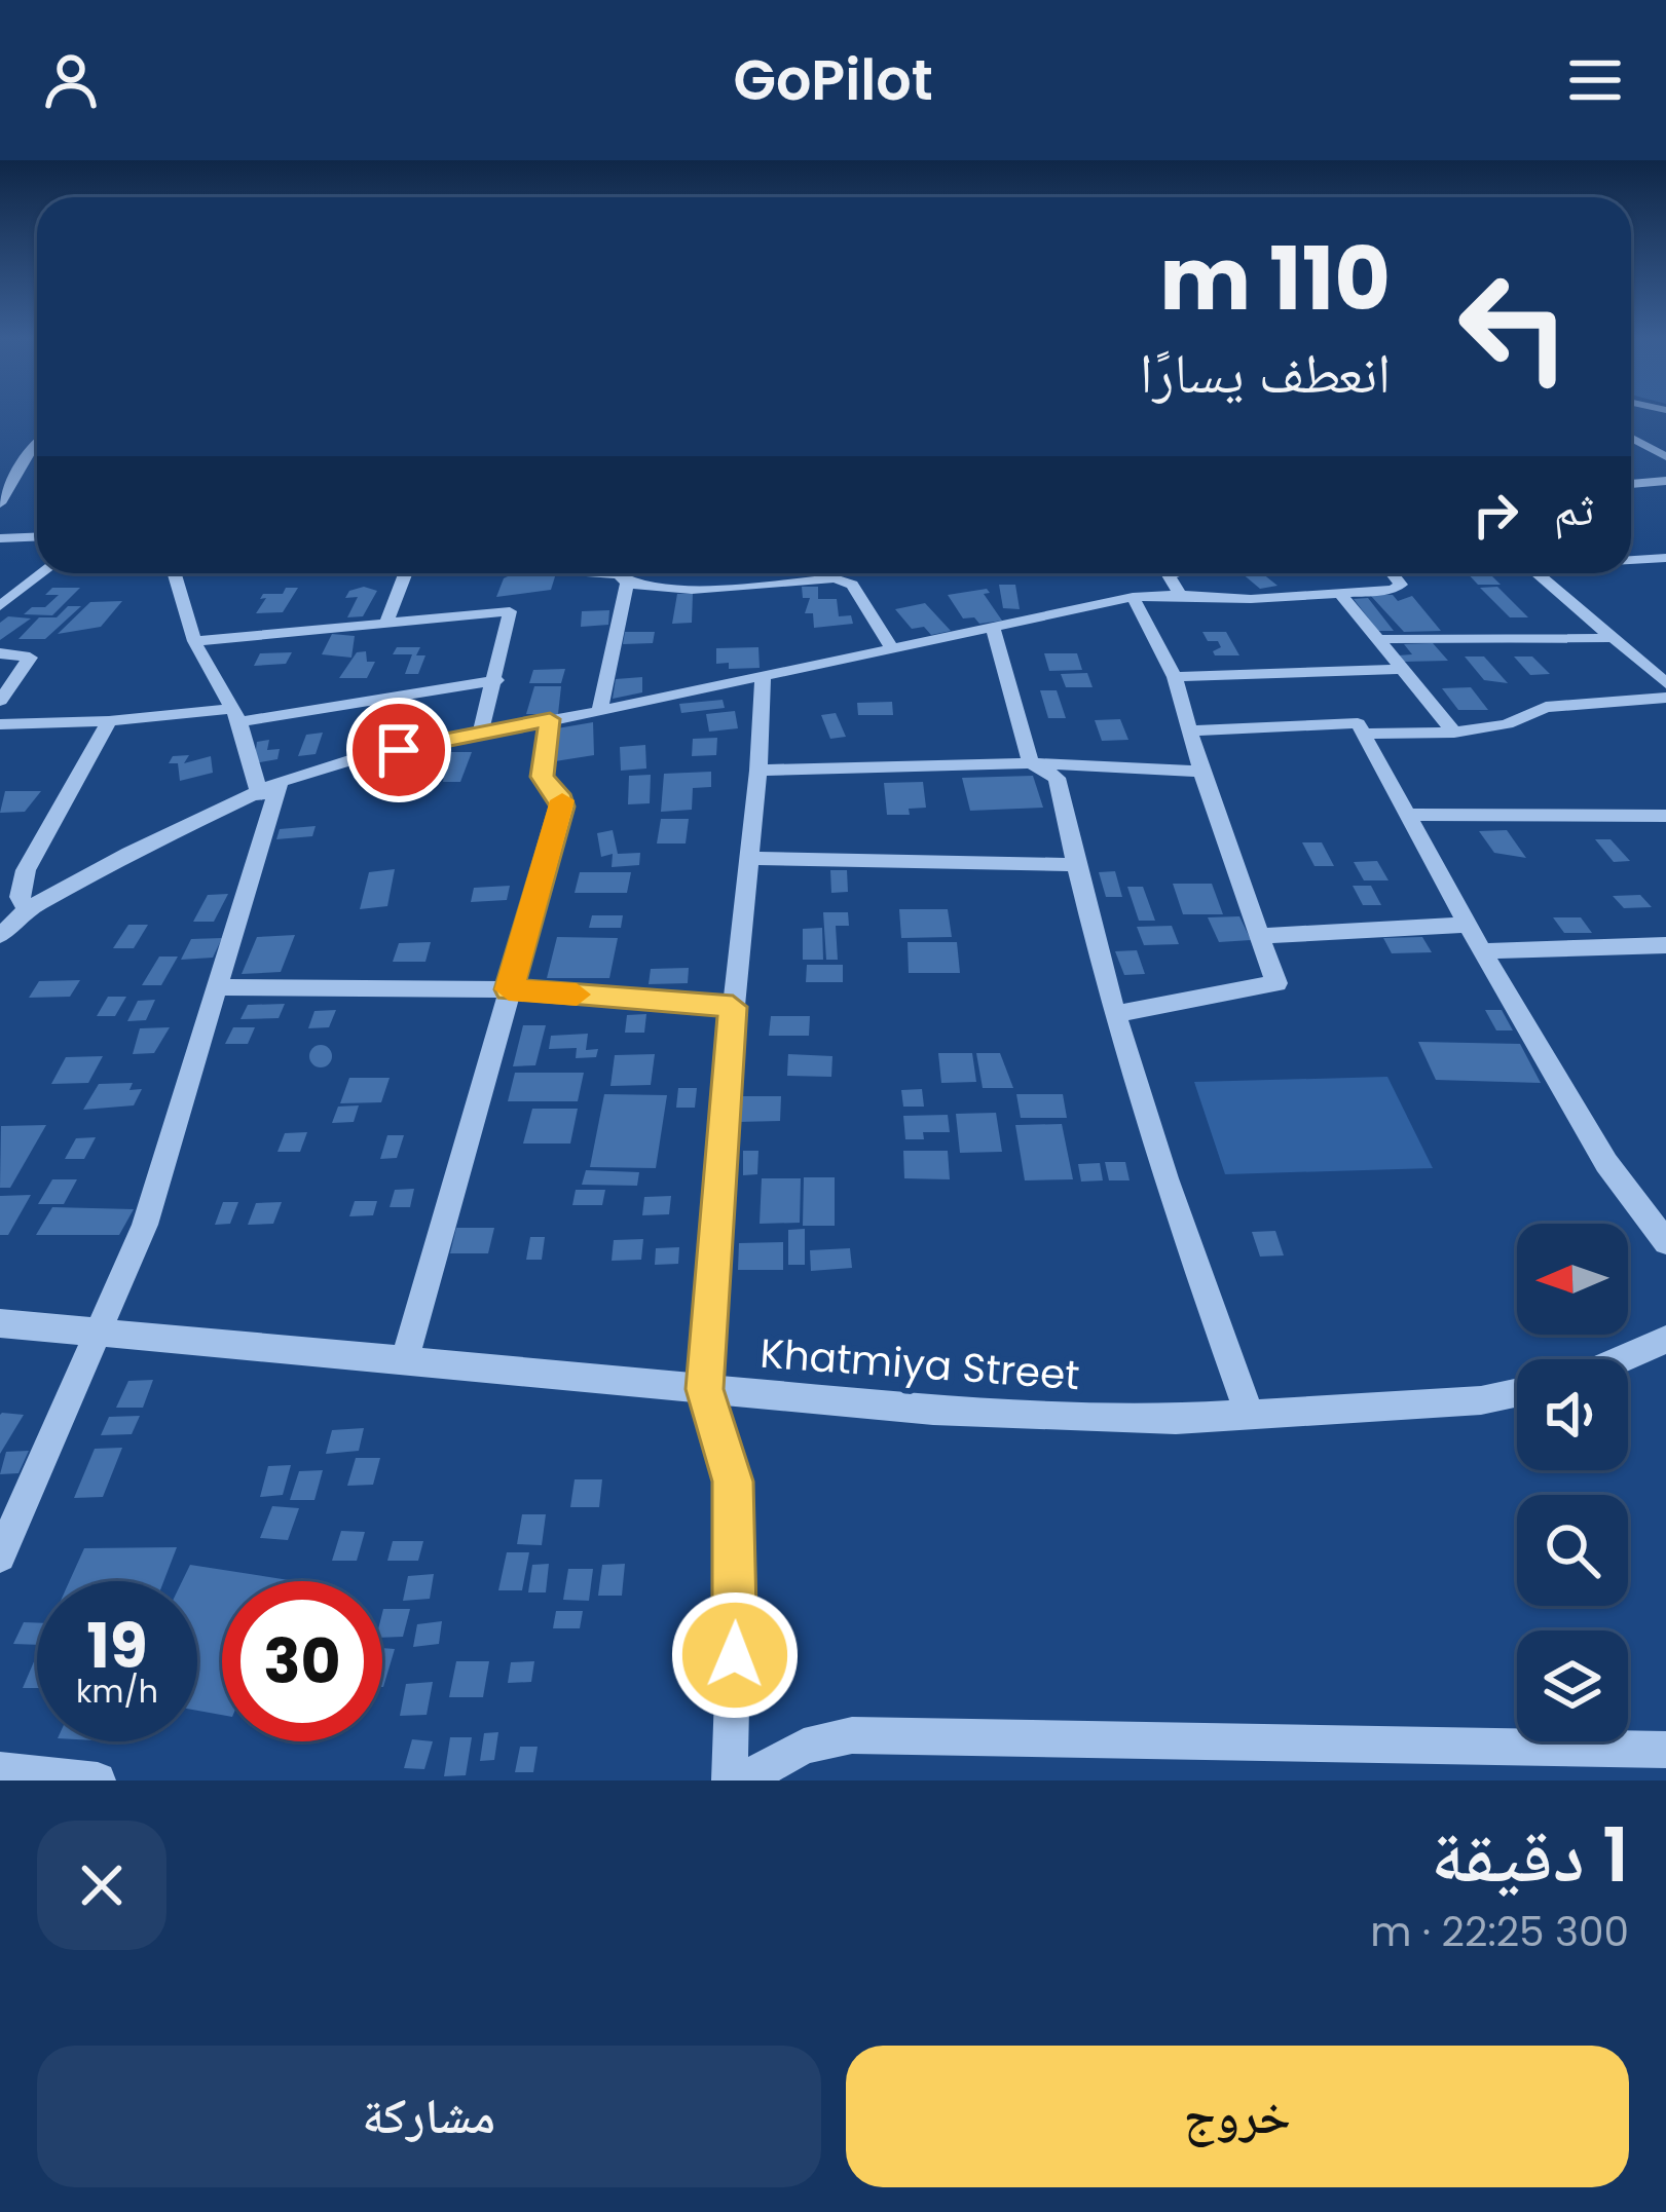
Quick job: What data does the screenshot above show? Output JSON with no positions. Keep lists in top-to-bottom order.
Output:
{
  "streets": {
    "street": ["Khatmiya Street"]
  },
  "north": "left",
  "page": {
    "header": "GoPilot",
    "turn": ["110 m", "انعطف يسارًا"],
    "then": "ثم",
    "speed": "19 km/h",
    "limit": "30",
    "heading": ["1 دقيقة", "300 m · 22:25"],
    "buttons": ["خروج", "مشاركة"]
  }
}
